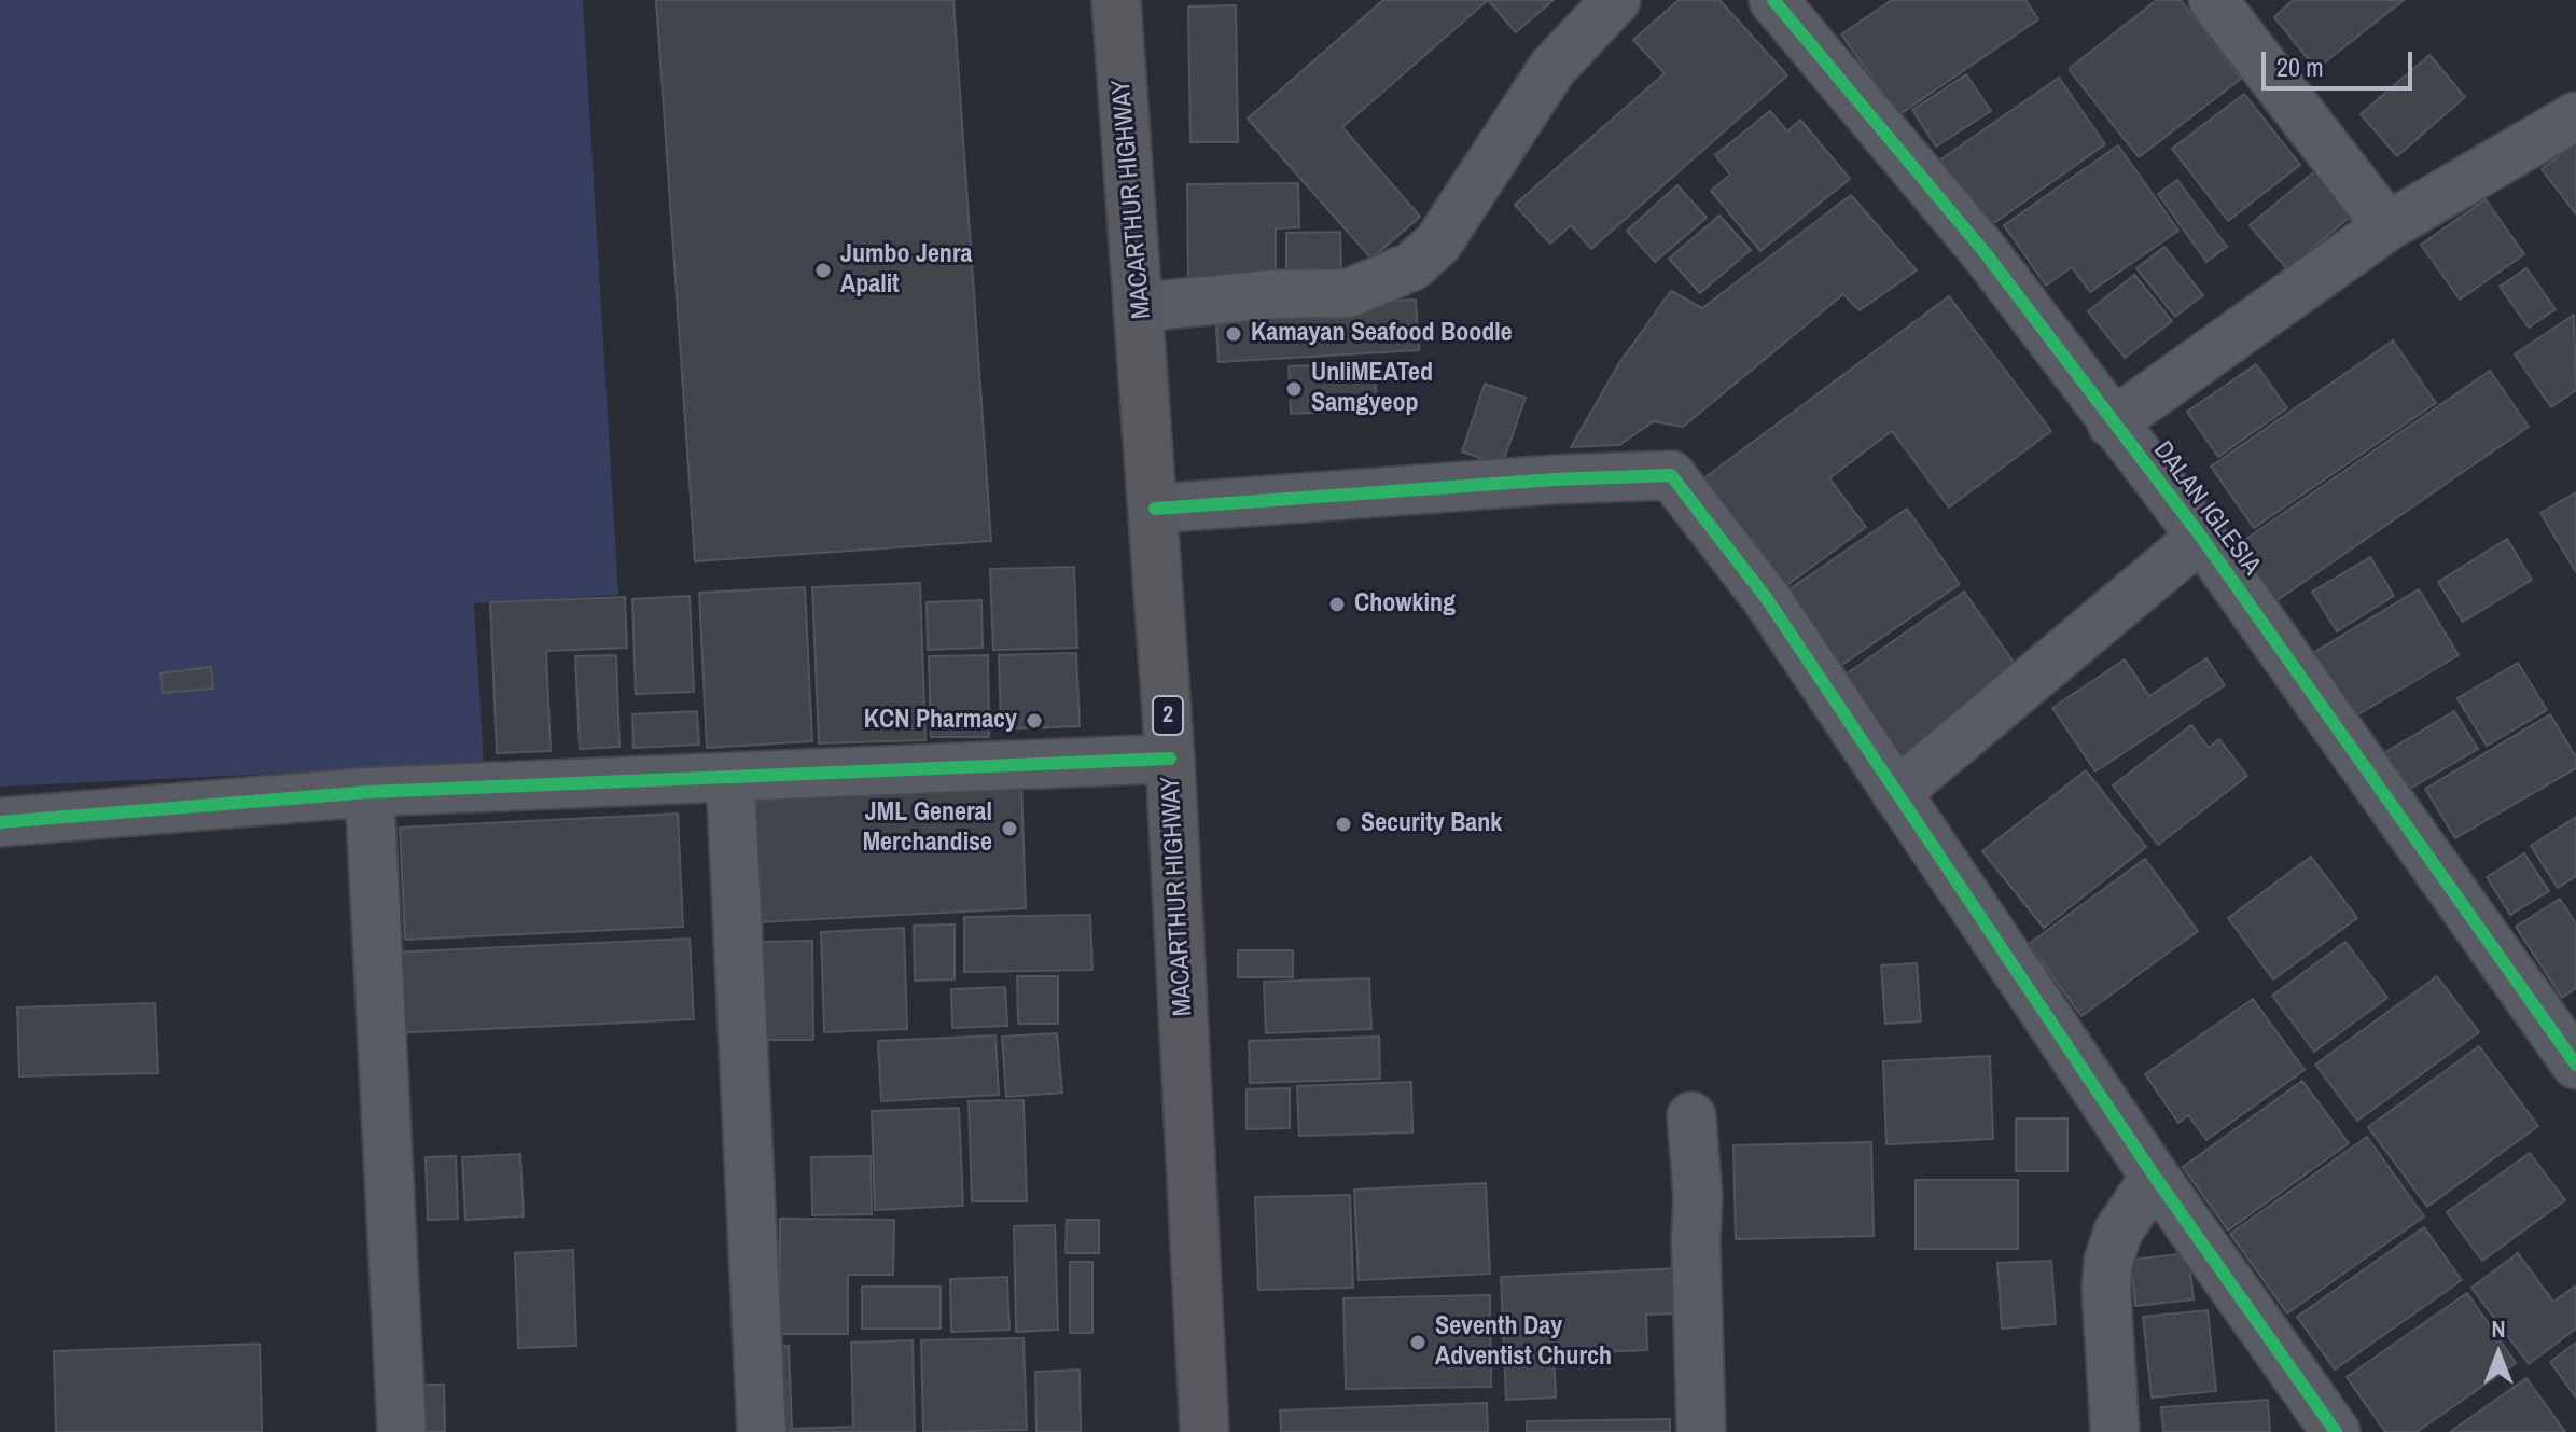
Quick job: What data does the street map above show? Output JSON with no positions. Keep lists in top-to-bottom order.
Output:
{
  "streets": {
    "highway": ["MACARTHUR HIGHWAY", "2"],
    "street": ["DALAN IGLESIA"]
  },
  "places": [
    "Jumbo Jenra Apalit",
    "Kamayan Seafood Boodle",
    "UnliMEATed Samgyeop",
    "Chowking",
    "KCN Pharmacy",
    "Security Bank",
    "JML General Merchandise",
    "Seventh Day Adventist Church"
  ],
  "scale_bar": "20 m",
  "north": "top"
}
